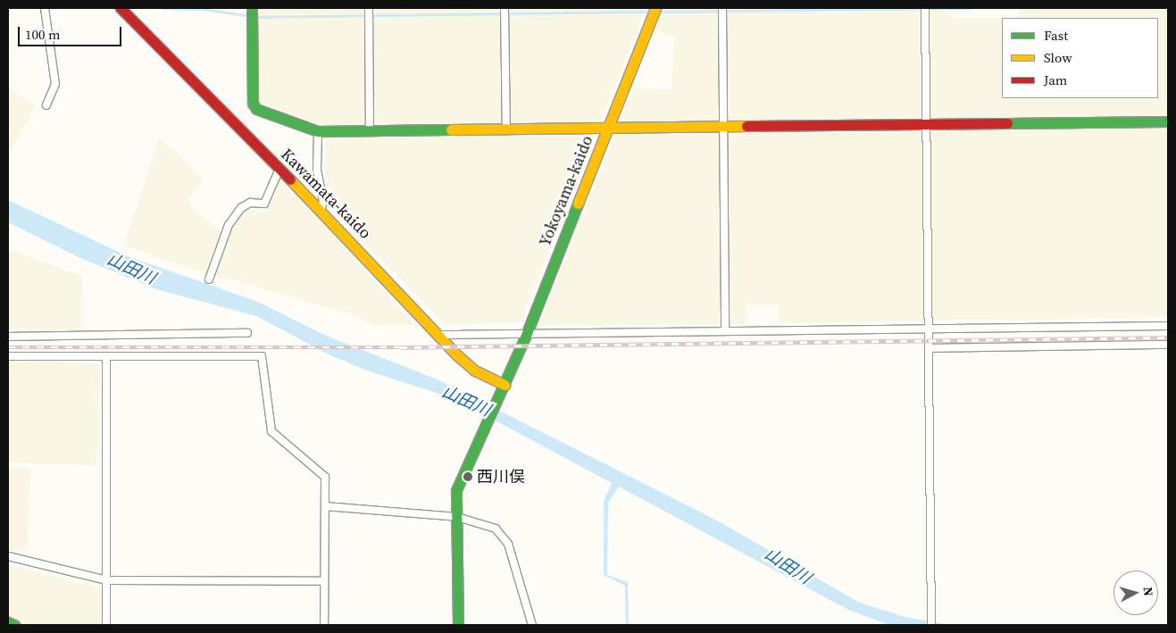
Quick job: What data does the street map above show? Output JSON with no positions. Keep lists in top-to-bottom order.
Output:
{
  "streets": {
    "street": ["Yokoyama-kaido", "Kawamata-kaido"]
  },
  "crossings": [
    ["Yokoyama-kaido", "Kawamata-kaido"]
  ],
  "water": ["山田川"],
  "places": ["西川俣"],
  "legend": ["Fast", "Slow", "Jam"],
  "scale_bar": "100 m",
  "north": "right"
}
